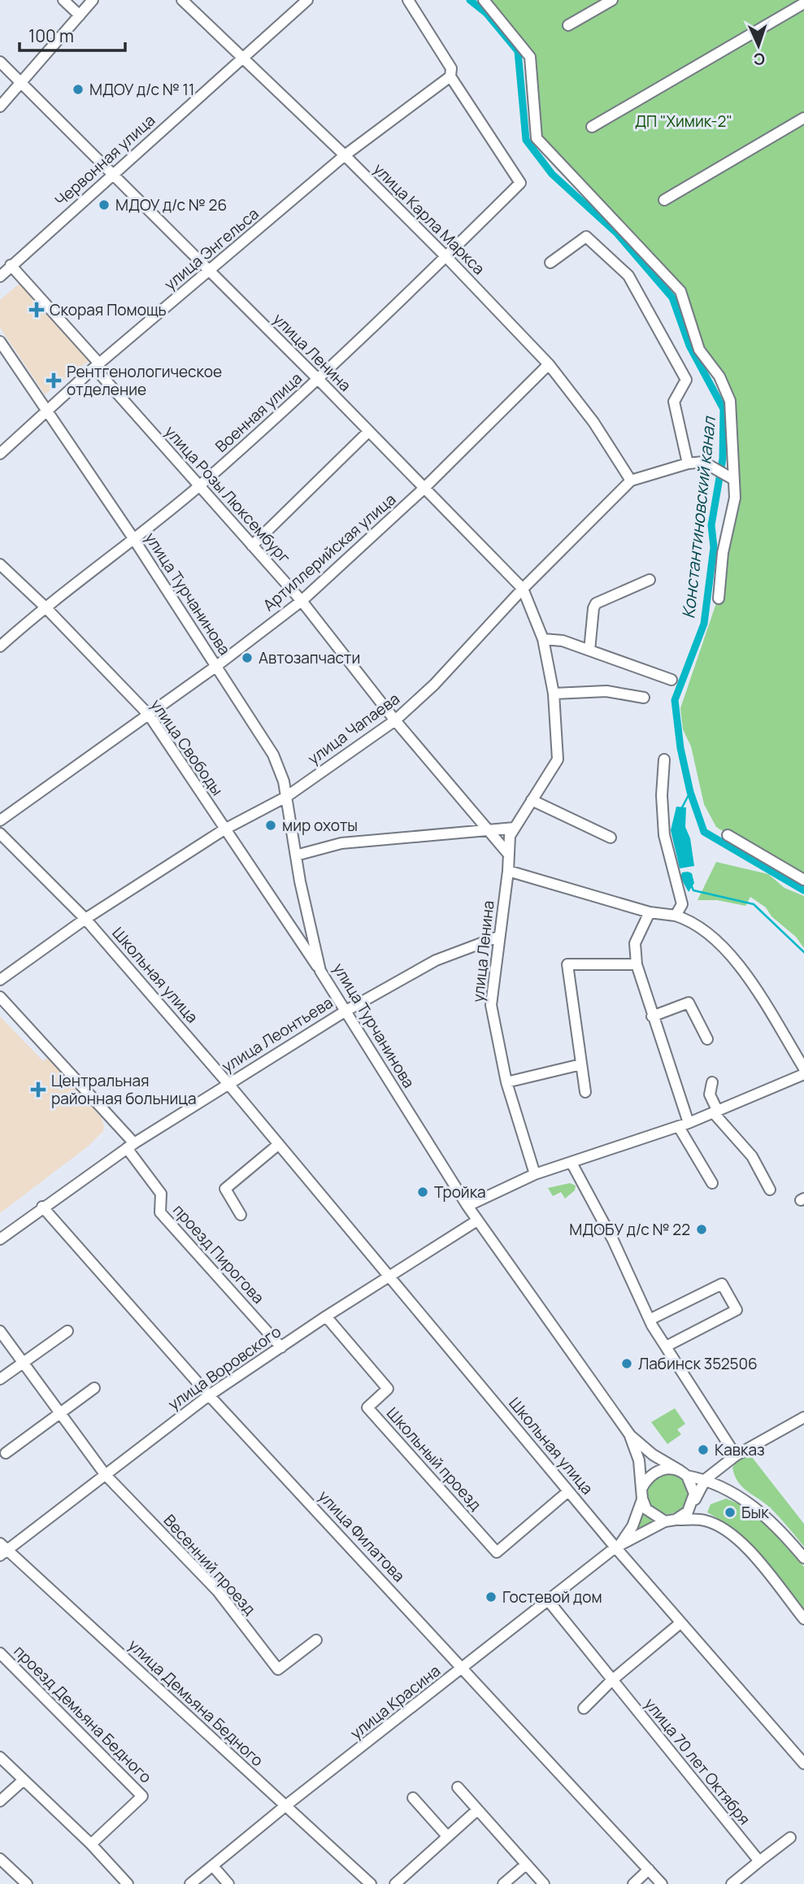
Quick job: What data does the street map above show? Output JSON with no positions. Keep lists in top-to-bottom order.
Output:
{
  "streets": {
    "street": [
      "Червонная улица",
      "улица Карла Маркса",
      "улица Энгельса",
      "улица Ленина",
      "Военная улица",
      "улица Розы Люксембург",
      "Артиллерийская улица",
      "улица Турчанинова",
      "улица Чапаева",
      "улица Свободы",
      "Школьная улица",
      "улица Леонтьева",
      "проезд Пирогова",
      "улица Воровского",
      "Школьный проезд",
      "улица Филатова",
      "Весенний проезд",
      "улица Красина",
      "улица Демьяна Бедного",
      "проезд Демьяна Бедного",
      "улица 70 лет Октября"
    ]
  },
  "crossings": [
    ["Червонная улица", "улица Карла Маркса"],
    ["Червонная улица", "улица Ленина"],
    ["Червонная улица", "улица Розы Люксембург"],
    ["улица Карла Маркса", "улица Энгельса"],
    ["улица Карла Маркса", "Военная улица"],
    ["улица Карла Маркса", "Артиллерийская улица"],
    ["улица Карла Маркса", "улица Чапаева"],
    ["улица Энгельса", "улица Ленина"],
    ["улица Энгельса", "Военная улица"],
    ["улица Энгельса", "улица Розы Люксембург"],
    ["улица Энгельса", "улица Турчанинова"],
    ["улица Ленина", "Военная улица"],
    ["улица Ленина", "улица Розы Люксембург"],
    ["улица Ленина", "Артиллерийская улица"],
    ["улица Ленина", "улица Чапаева"],
    ["улица Ленина", "улица Леонтьева"],
    ["Военная улица", "улица Розы Люксембург"],
    ["Военная улица", "улица Турчанинова"],
    ["Военная улица", "улица Свободы"],
    ["улица Розы Люксембург", "Артиллерийская улица"],
    ["улица Розы Люксембург", "улица Чапаева"],
    ["Артиллерийская улица", "улица Турчанинова"],
    ["Артиллерийская улица", "улица Свободы"],
    ["улица Турчанинова", "улица Чапаева"],
    ["улица Турчанинова", "улица Свободы"],
    ["улица Турчанинова", "улица Леонтьева"],
    ["улица Турчанинова", "улица Воровского"],
    ["улица Турчанинова", "улица Красина"],
    ["улица Чапаева", "улица Свободы"],
    ["улица Чапаева", "Школьная улица"],
    ["Школьная улица", "улица Леонтьева"],
    ["Школьная улица", "улица Воровского"],
    ["Школьная улица", "Школьный проезд"],
    ["Школьная улица", "улица Красина"],
    ["улица Леонтьева", "проезд Пирогова"],
    ["улица Леонтьева", "улица Филатова"],
    ["проезд Пирогова", "улица Воровского"],
    ["улица Воровского", "Школьный проезд"],
    ["улица Воровского", "улица Филатова"],
    ["улица Воровского", "Весенний проезд"],
    ["улица Воровского", "улица Демьяна Бедного"],
    ["улица Филатова", "улица Красина"],
    ["улица Красина", "улица Демьяна Бедного"],
    ["улица Красина", "улица 70 лет Октября"]
  ],
  "water": ["Константиновский канал"],
  "parks": ["ДП \"Химик-2\""],
  "places": {
    "other": [
      "МДОУ д/с № 11",
      "МДОУ д/с № 26",
      "Автозапчасти",
      "мир охоты",
      "Тройка",
      "МДОБУ д/с № 22",
      "Лабинск 352506",
      "Кавказ",
      "Бык",
      "Гостевой дом"
    ],
    "health": ["Скорая Помощь", "Рентгенологическое отделение", "Центральная районная больница"]
  },
  "scale_bar": "100 m",
  "north": "bottom"
}
